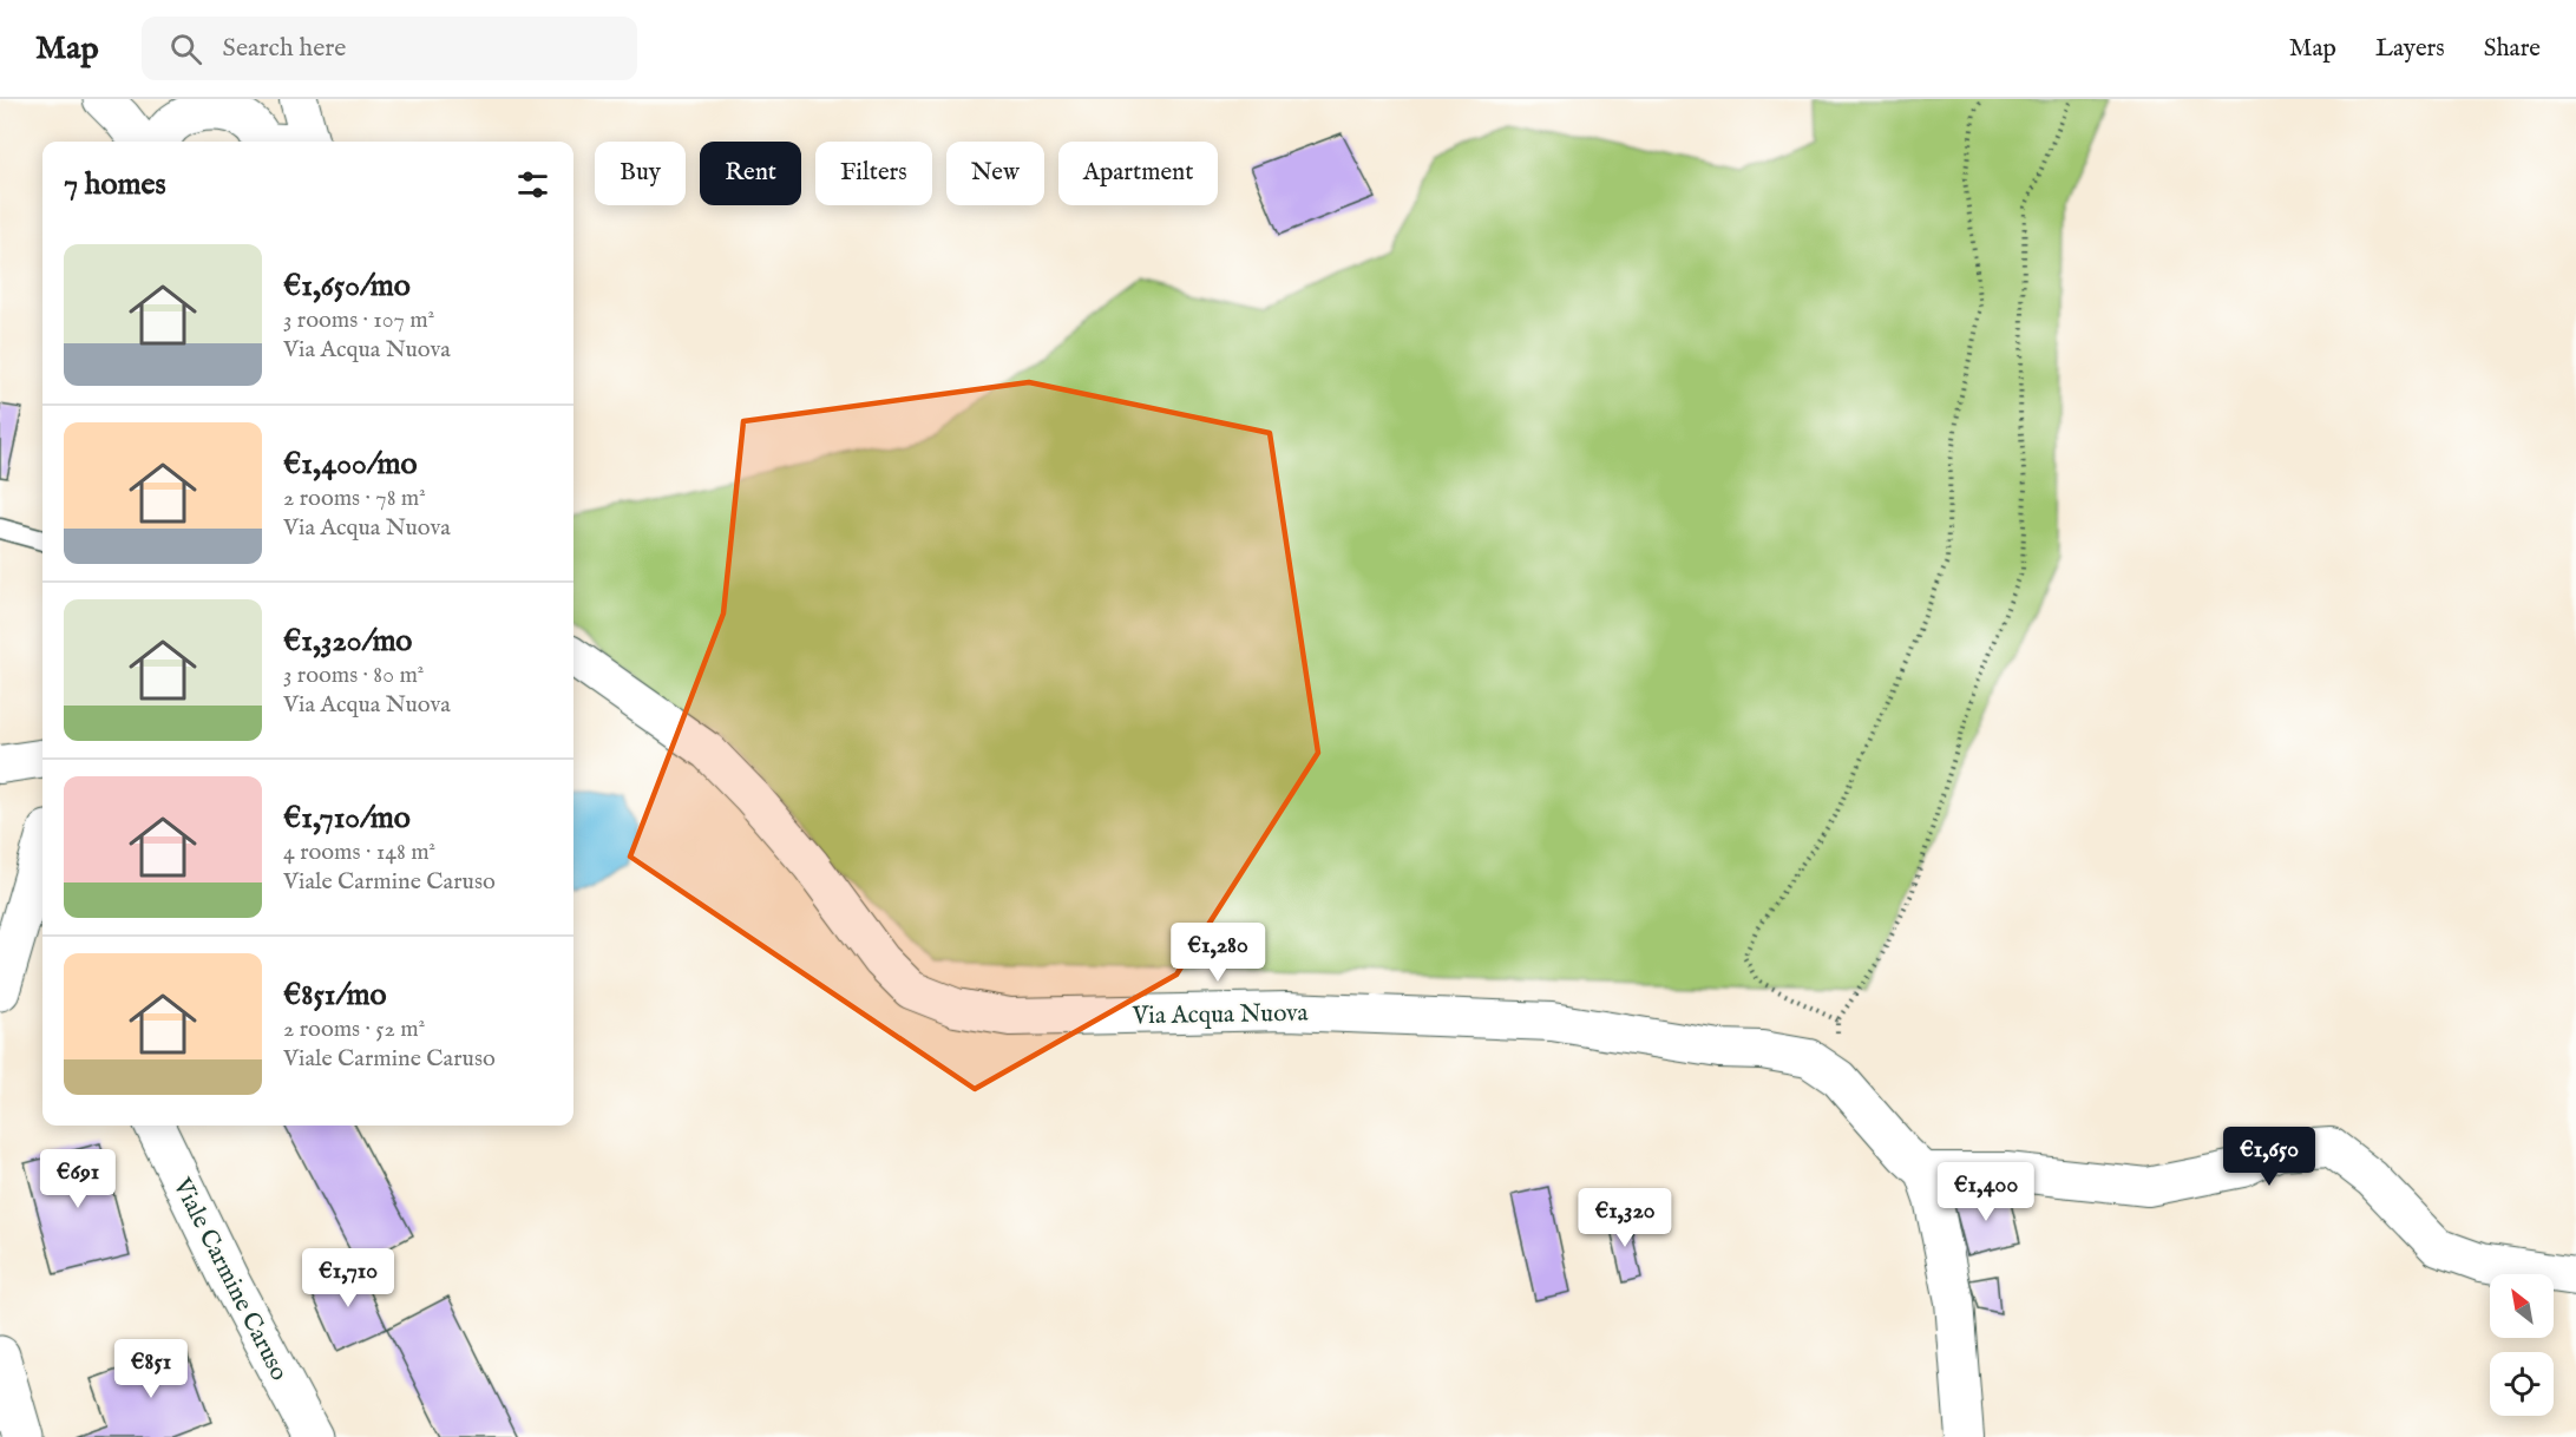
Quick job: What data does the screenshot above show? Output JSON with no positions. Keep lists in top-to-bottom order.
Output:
{
  "streets": {
    "street": ["Via Acqua Nuova", "Viale Carmine Caruso"]
  },
  "north": "top left",
  "page": {
    "header": "Map",
    "search": "Search here",
    "nav": ["Map", "Layers", "Share"],
    "chip": [
      "Buy",
      "Rent",
      "Filters",
      "New",
      "Apartment"
    ],
    "heading": "7 homes",
    "list": [
      {
        "name": "€1,650/mo",
        "note": "3 rooms · 107 m² · Via Acqua Nuova"
      },
      {
        "name": "€1,400/mo",
        "note": "2 rooms · 78 m² · Via Acqua Nuova"
      },
      {
        "name": "€1,320/mo",
        "note": "3 rooms · 80 m² · Via Acqua Nuova"
      },
      {
        "name": "€1,710/mo",
        "note": "4 rooms · 148 m² · Viale Carmine Caruso"
      },
      {
        "name": "€851/mo",
        "note": "2 rooms · 52 m² · Viale Carmine Caruso"
      }
    ],
    "price": [
      "€1,280",
      "€1,650",
      "€691",
      "€1,400",
      "€1,320",
      "€1,710",
      "€851"
    ]
  }
}
